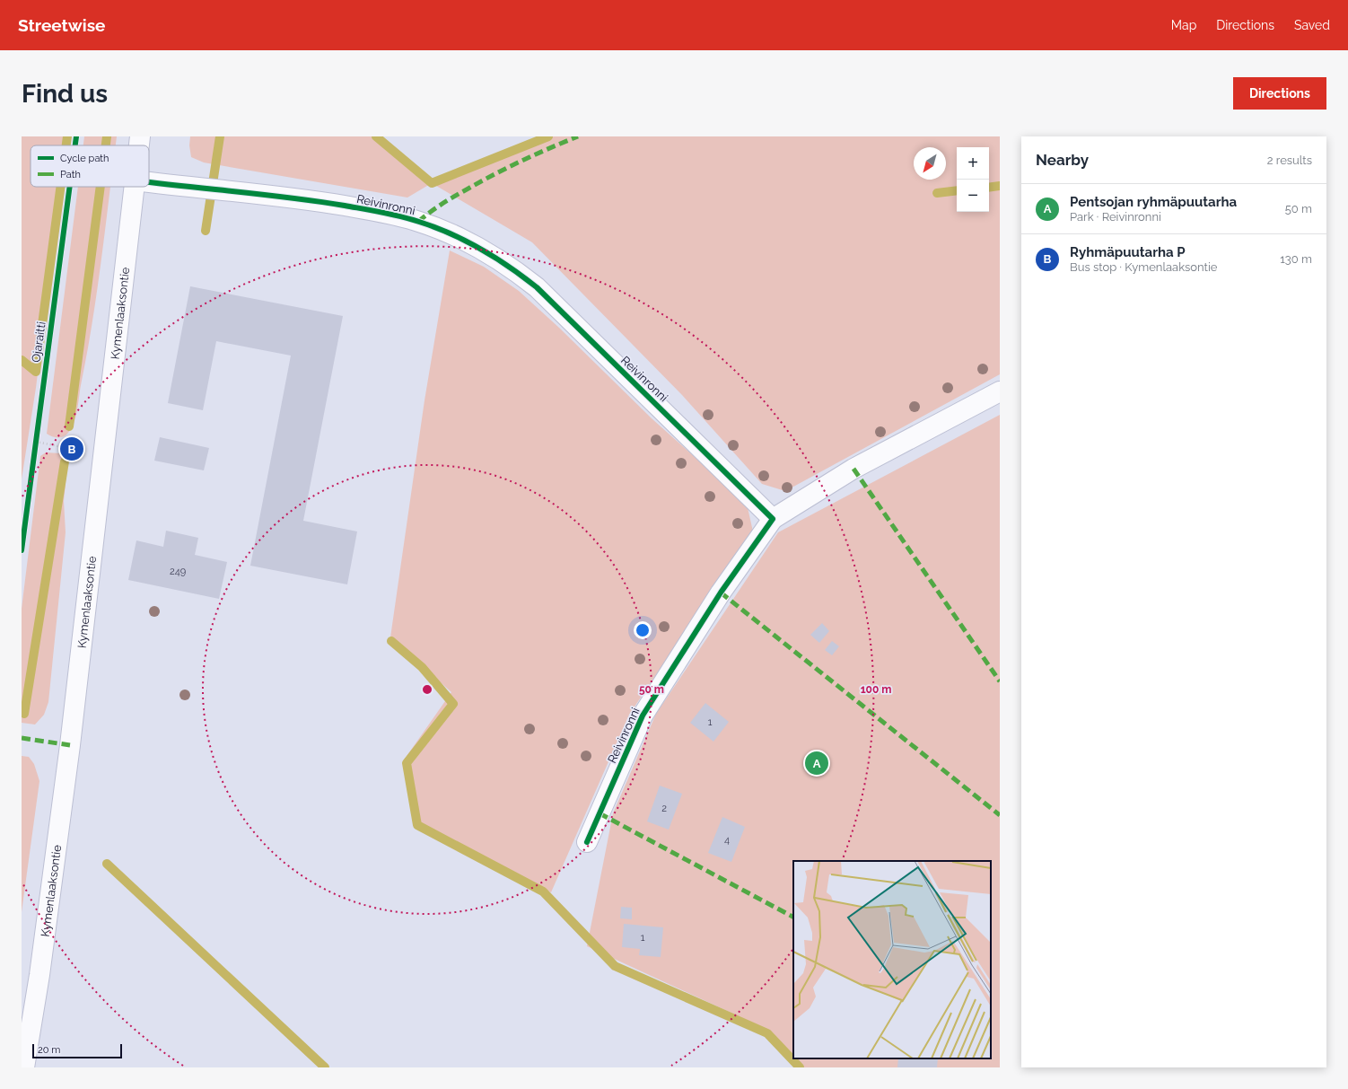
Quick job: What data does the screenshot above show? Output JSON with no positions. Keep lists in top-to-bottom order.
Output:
{
  "streets": {
    "street": ["Reivinronni", "Kymenlaaksontie"],
    "cycle path": ["Ojaraitti"]
  },
  "house_numbers": [
    "249",
    "1",
    "2",
    "4",
    "1"
  ],
  "legend": ["Cycle path", "Path"],
  "scale_bar": "20 m",
  "north": "bottom left",
  "page": {
    "header": "Streetwise",
    "nav": ["Map", "Directions", "Saved"],
    "buttons": "Directions",
    "title": "Find us",
    "heading": ["Nearby", "2 results"],
    "map_buttons": ["+", "−"],
    "list": [
      {
        "mark": "A",
        "name": "Pentsojan ryhmäpuutarha",
        "note": "Park · Reivinronni",
        "value": "50 m"
      },
      {
        "mark": "B",
        "name": "Ryhmäpuutarha P",
        "note": "Bus stop · Kymenlaaksontie",
        "value": "130 m"
      }
    ],
    "pins": ["B", "A"],
    "scale": "20 m"
  },
  "rings": ["50 m", "100 m"]
}
